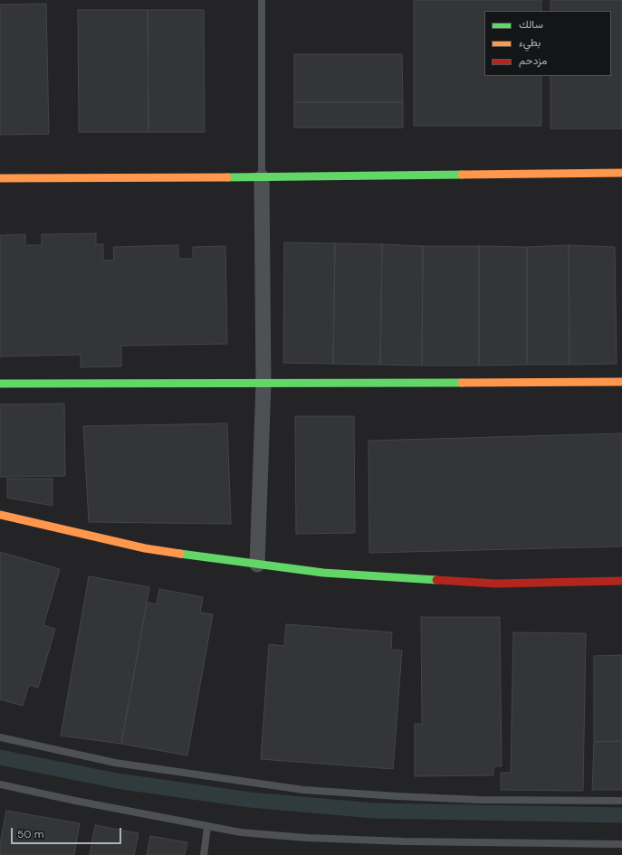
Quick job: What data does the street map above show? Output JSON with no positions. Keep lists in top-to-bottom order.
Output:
{
  "legend": ["سالك", "بطيء", "مزدحم"],
  "scale_bar": "50 m"
}
